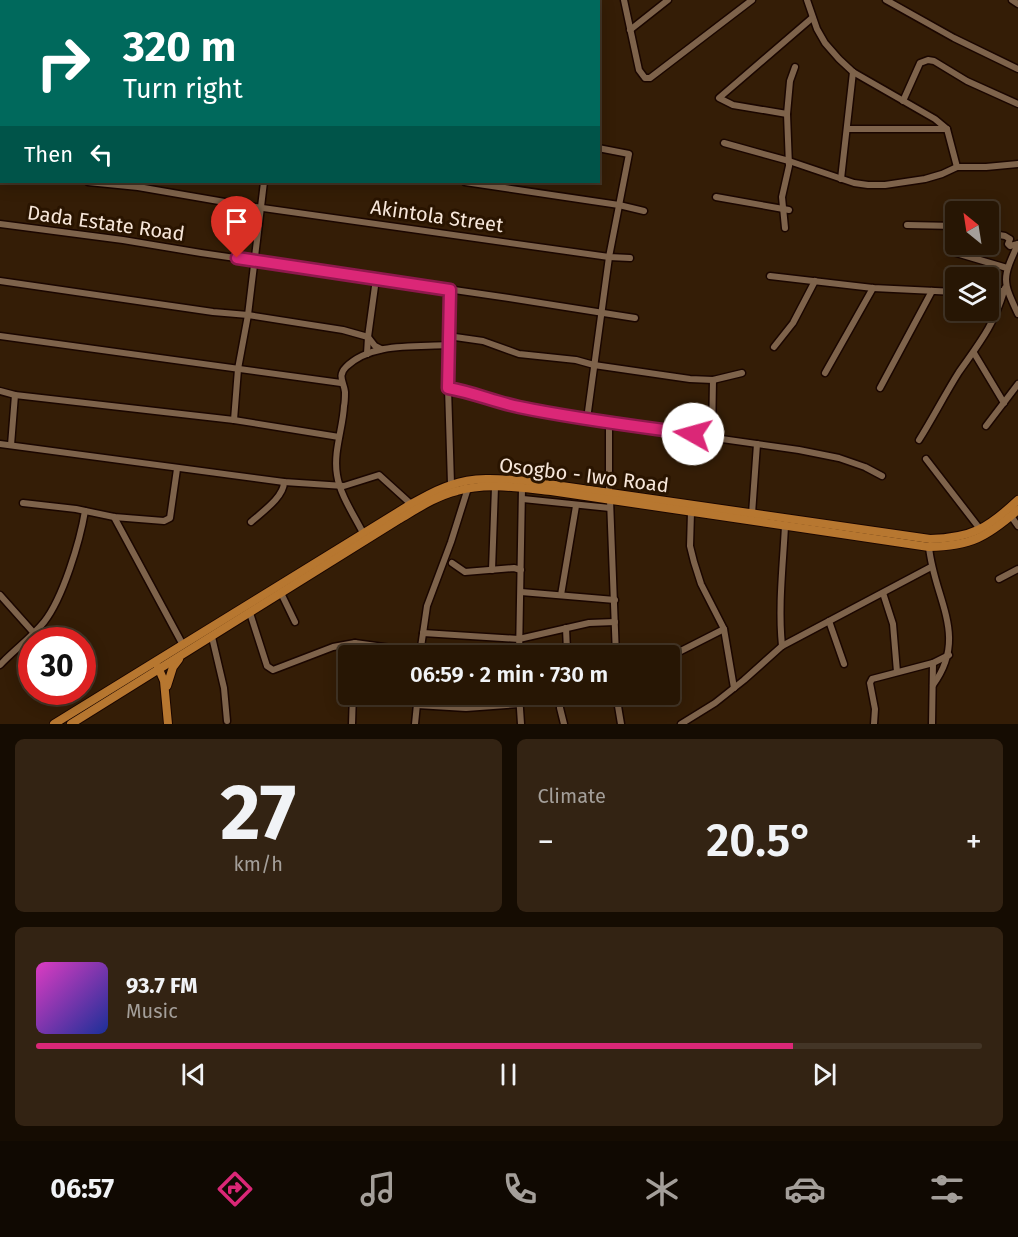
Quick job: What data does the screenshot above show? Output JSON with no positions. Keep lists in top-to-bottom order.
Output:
{
  "streets": {
    "main road": ["Osogbo - Iwo Road"],
    "street": ["Akintola Street", "Dada Estate Road"]
  },
  "north": "top left",
  "page": {
    "turn": ["320 m", "Turn right"],
    "then": "Then",
    "limit": "30",
    "trip": "06:59 · 2 min · 730 m",
    "tile": [
      ["27", "km/h"],
      "Climate"
    ],
    "heat": ["−", "20.5°", "+"],
    "song": ["93.7 FM", "Music"],
    "tabs": "06:57"
  }
}
